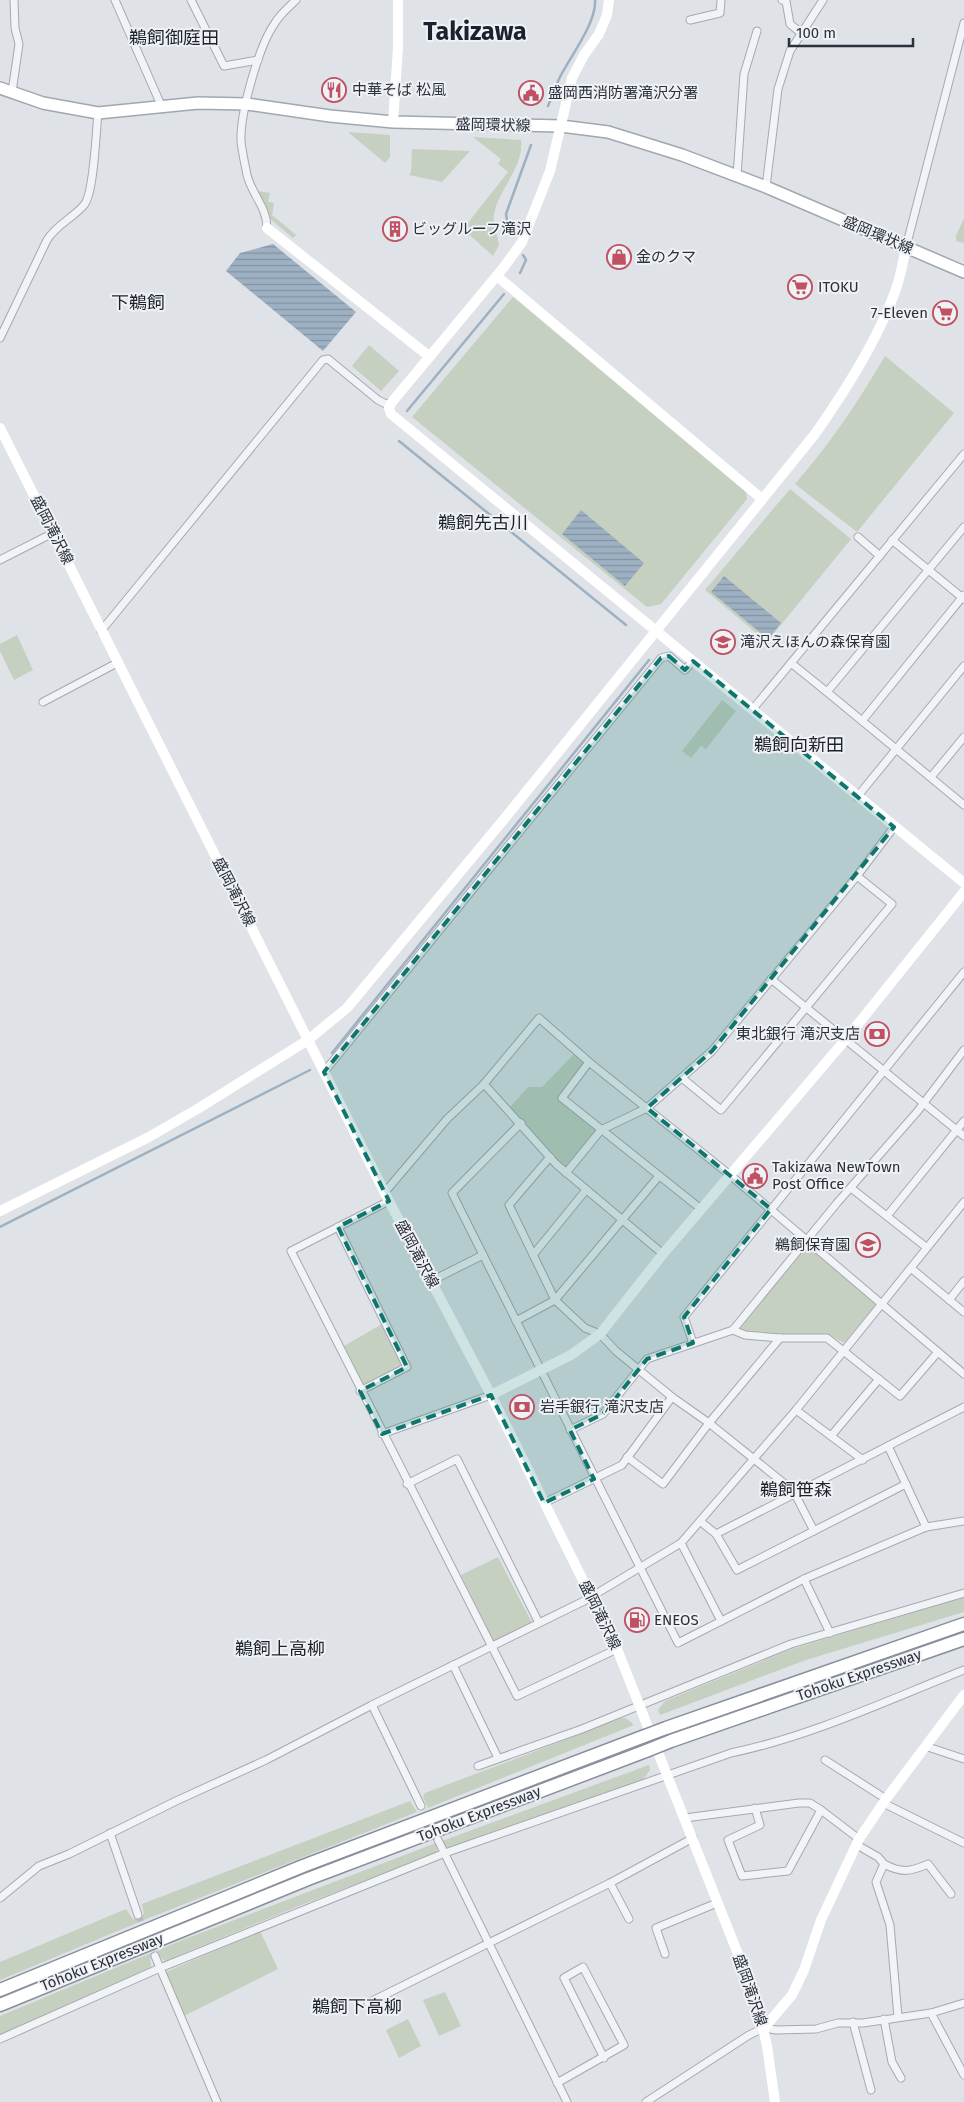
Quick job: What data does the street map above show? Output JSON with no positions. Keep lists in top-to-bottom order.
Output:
{
  "streets": {
    "highway": ["Tohoku Expressway"],
    "main road": ["盛岡環状線"],
    "street": ["盛岡滝沢線"]
  },
  "districts": [
    "Takizawa",
    "鵜飼御庭田",
    "下鵜飼",
    "鵜飼先古川",
    "鵜飼向新田",
    "鵜飼笹森",
    "鵜飼上高柳",
    "鵜飼下高柳"
  ],
  "places": {
    "restaurant": ["中華そば 松風"],
    "public building": ["盛岡西消防署滝沢分署", "Takizawa NewTown Post Office"],
    "building": ["ビッグルーフ滝沢"],
    "shop": ["金のクマ"],
    "supermarket": ["ITOKU", "7-Eleven"],
    "school or university": ["滝沢えほんの森保育園", "鵜飼保育園"],
    "bank": ["東北銀行 滝沢支店", "岩手銀行 滝沢支店"],
    "fuel station": ["ENEOS"]
  },
  "scale_bar": "100 m"
}
